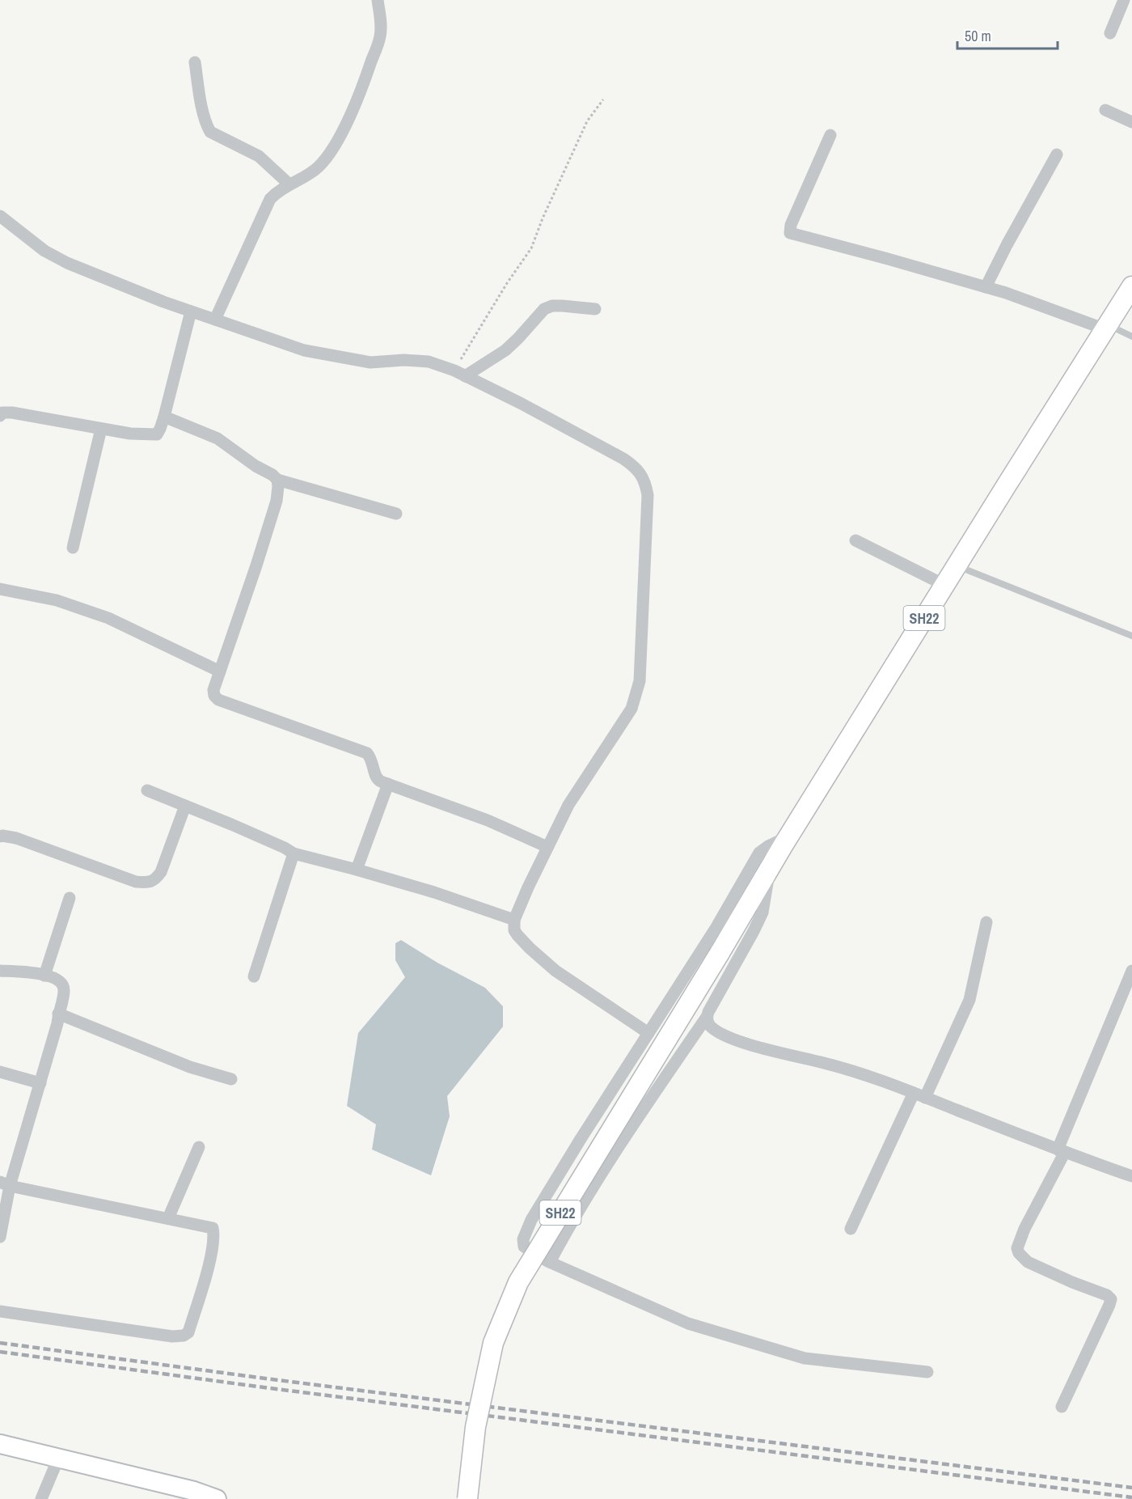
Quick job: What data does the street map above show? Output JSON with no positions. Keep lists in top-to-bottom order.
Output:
{
  "streets": {
    "main road": ["SH22"]
  },
  "scale_bar": "50 m"
}
